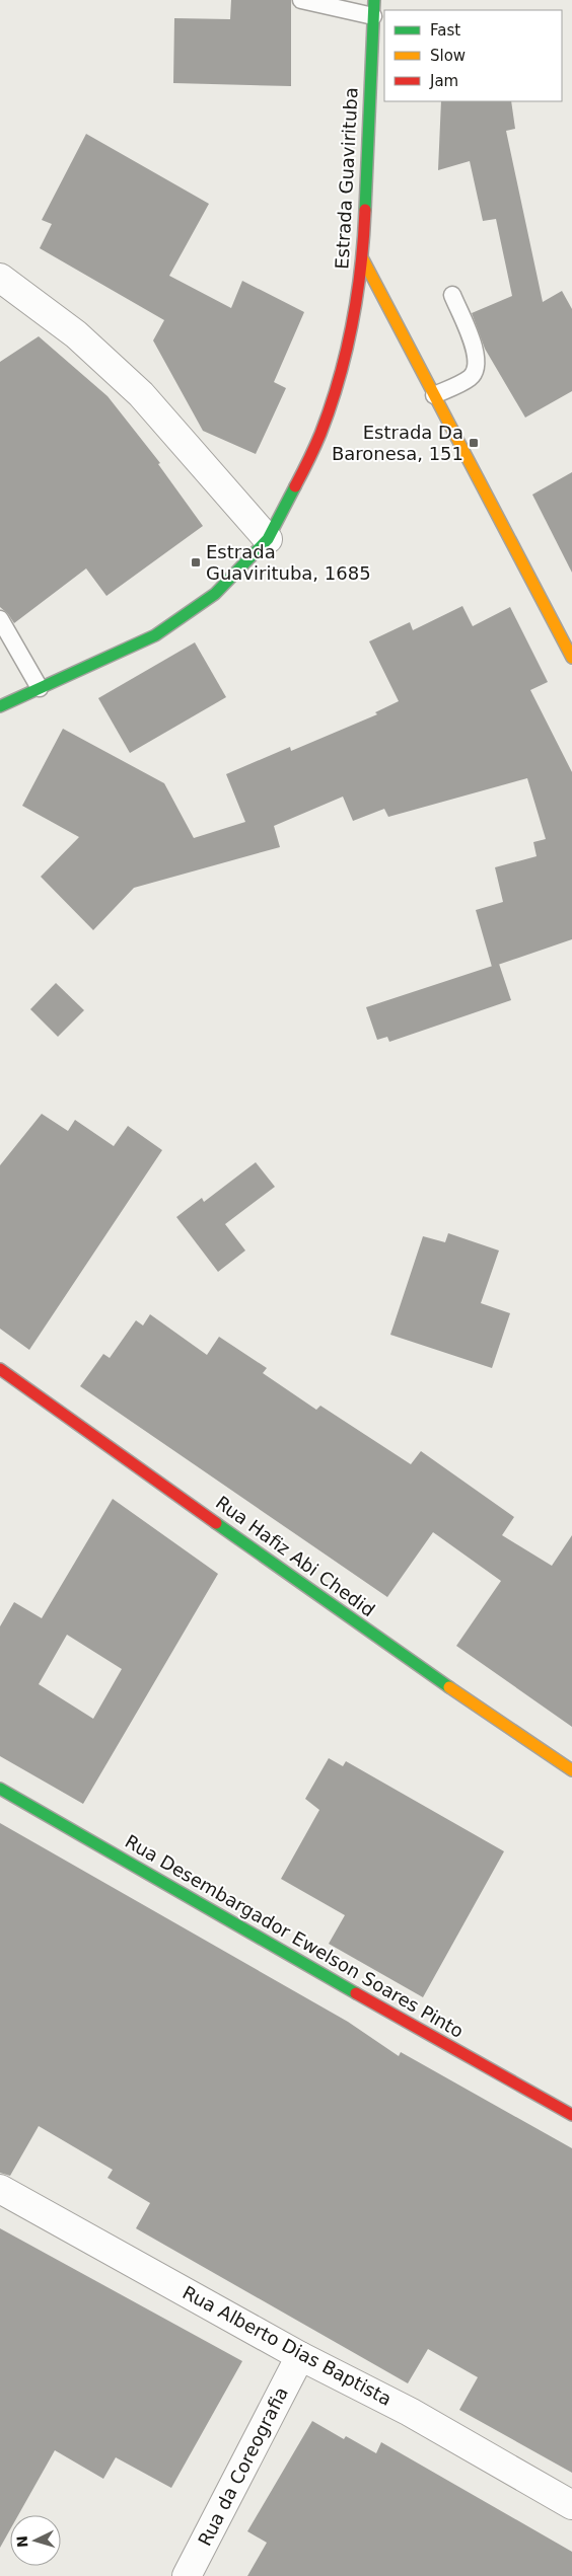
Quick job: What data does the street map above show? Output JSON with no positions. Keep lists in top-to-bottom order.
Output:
{
  "streets": {
    "street": [
      "Estrada Guavirituba",
      "Rua Hafiz Abi Chedid",
      "Rua Desembargador Ewelson Soares Pinto",
      "Rua Alberto Dias Baptista",
      "Rua da Coreografia"
    ]
  },
  "crossings": [
    ["Rua Alberto Dias Baptista", "Rua da Coreografia"]
  ],
  "places": {
    "transit": ["Estrada Da Baronesa, 151", "Estrada Guavirituba, 1685"]
  },
  "legend": ["Fast", "Slow", "Jam"],
  "north": "left"
}
